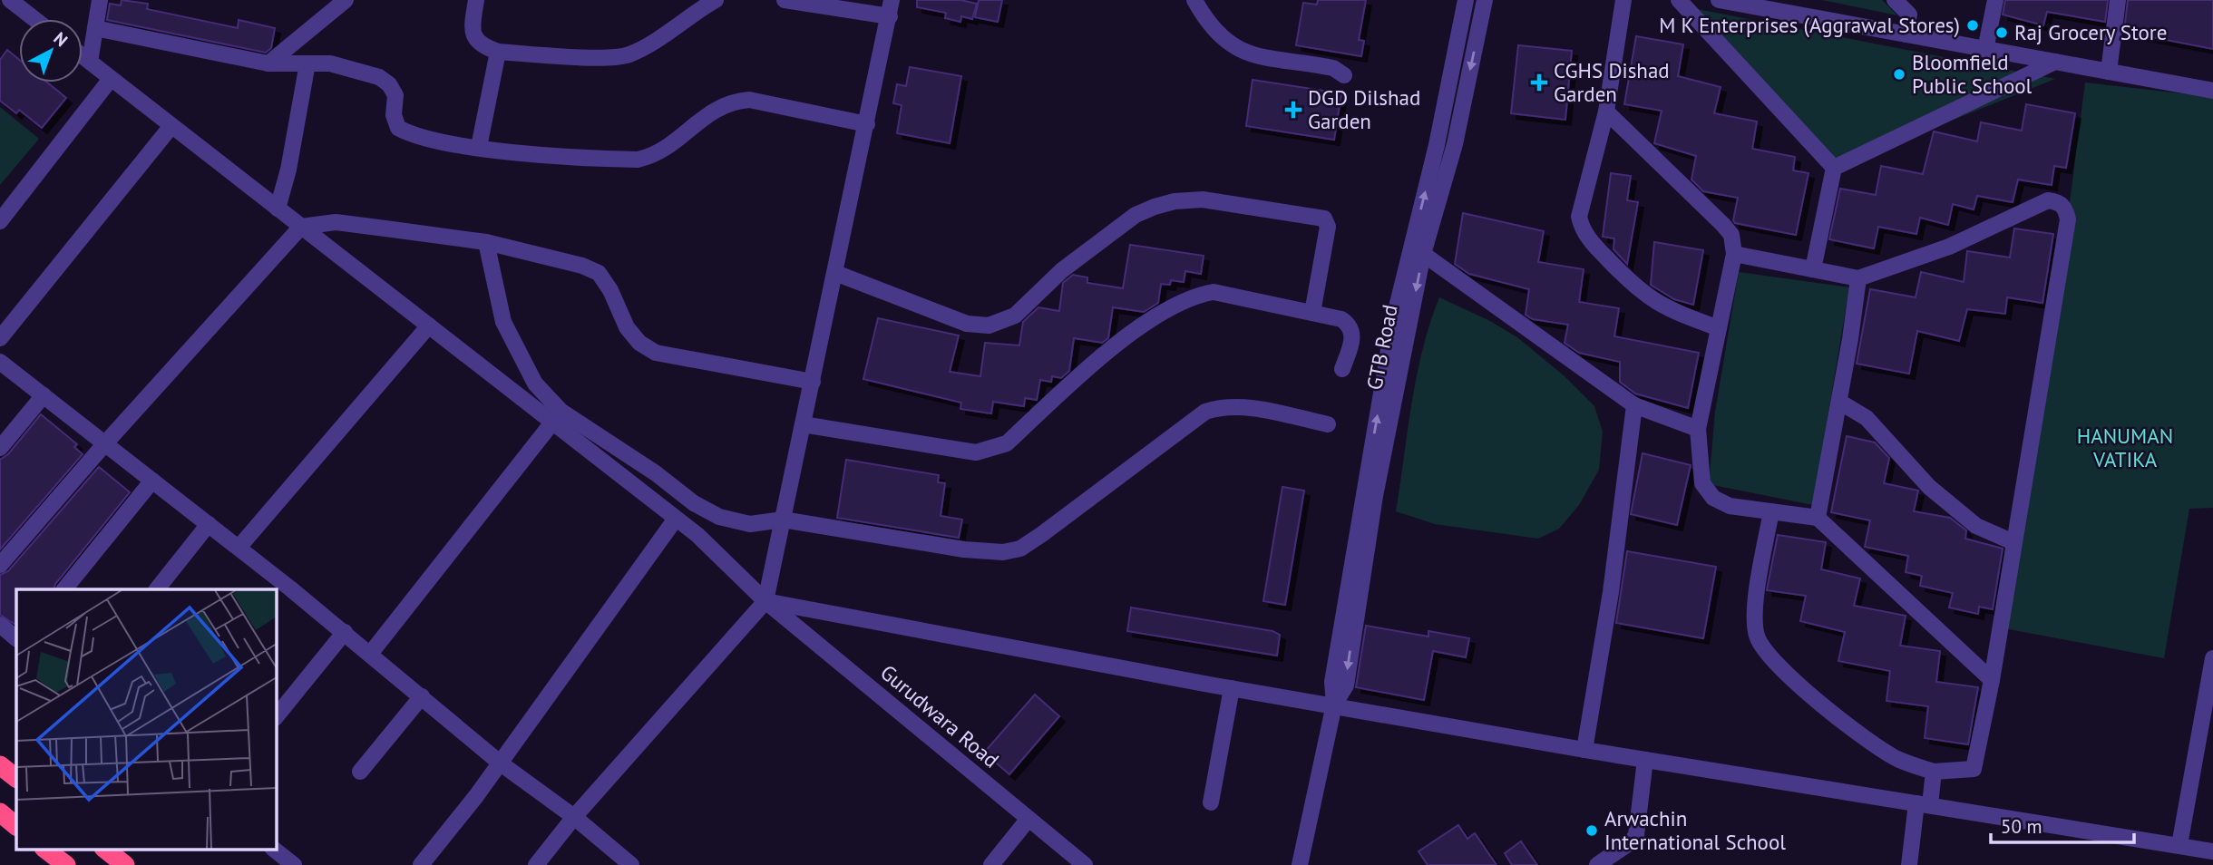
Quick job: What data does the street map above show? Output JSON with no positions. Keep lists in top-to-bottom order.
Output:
{
  "streets": {
    "street": ["GTB Road", "Gurudwara Road"]
  },
  "parks": ["HANUMAN VATIKA"],
  "places": {
    "other": [
      "M K Enterprises (Aggrawal Stores)",
      "Raj Grocery Store",
      "Bloomfield Public School",
      "Arwachin International School"
    ],
    "health": ["CGHS Dishad Garden", "DGD Dilshad Garden"]
  },
  "scale_bar": "50 m",
  "north": "top right"
}
